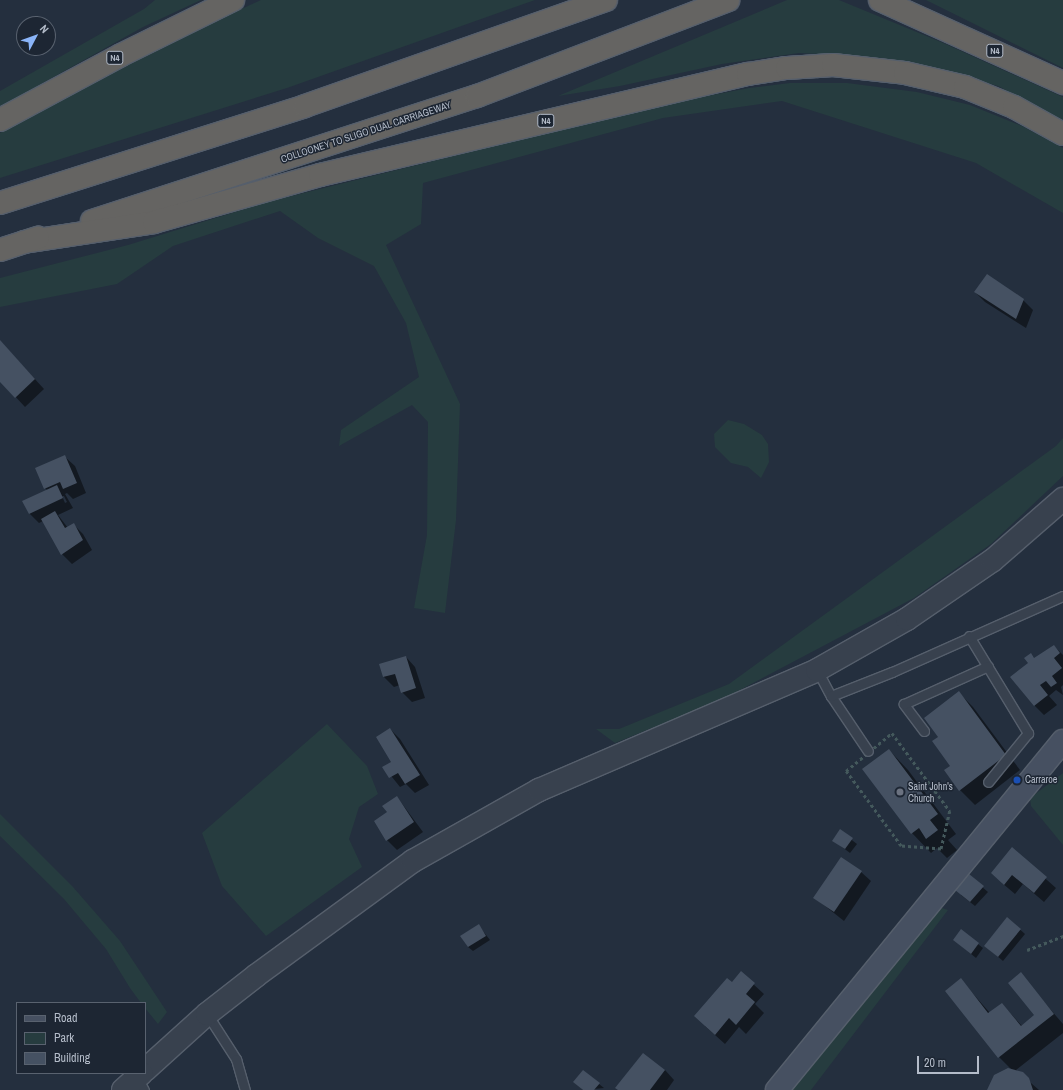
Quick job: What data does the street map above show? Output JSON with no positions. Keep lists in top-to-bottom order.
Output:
{
  "streets": {
    "highway": ["N4", "COLLOONEY TO SLIGO DUAL CARRIAGEWAY"]
  },
  "crossings": [
    ["N4", "COLLOONEY TO SLIGO DUAL CARRIAGEWAY"]
  ],
  "places": ["Carraroe", "Saint John's Church"],
  "legend": ["Road", "Park", "Building"],
  "scale_bar": "20 m",
  "north": "top right"
}
